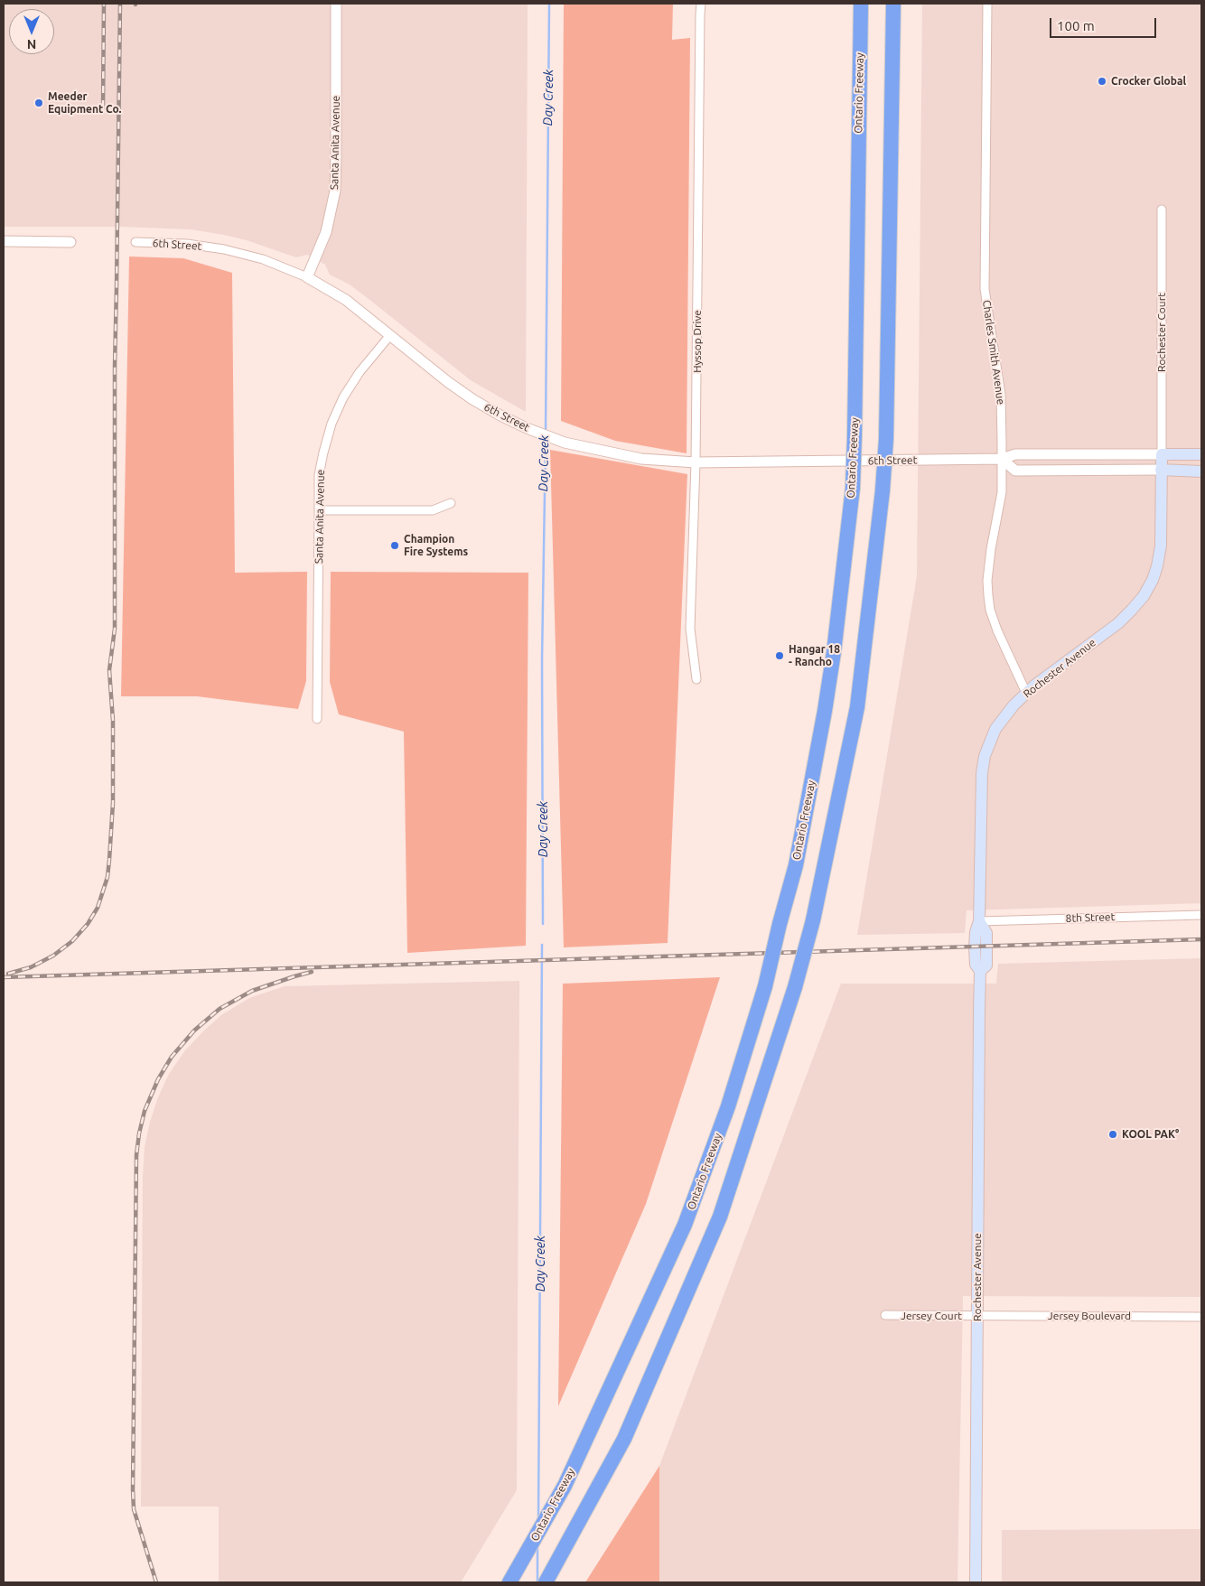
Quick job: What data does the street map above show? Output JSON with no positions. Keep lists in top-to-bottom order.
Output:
{
  "streets": {
    "highway": ["Ontario Freeway"],
    "main road": ["6th Street", "Rochester Avenue"],
    "street": [
      "Santa Anita Avenue",
      "Rochester Court",
      "Hyssop Drive",
      "Charles Smith Avenue",
      "8th Street",
      "Jersey Court",
      "Jersey Boulevard"
    ]
  },
  "crossings": [
    ["Santa Anita Avenue", "6th Street"],
    ["6th Street", "Rochester Court"],
    ["6th Street", "Hyssop Drive"],
    ["6th Street", "Charles Smith Avenue"],
    ["6th Street", "Rochester Avenue"],
    ["Rochester Court", "Rochester Avenue"],
    ["Charles Smith Avenue", "Rochester Avenue"],
    ["Rochester Avenue", "8th Street"],
    ["Rochester Avenue", "Jersey Court"],
    ["Rochester Avenue", "Jersey Boulevard"],
    ["Jersey Court", "Jersey Boulevard"]
  ],
  "water": ["Day Creek"],
  "places": [
    "Crocker Global",
    "Meeder Equipment Co.",
    "Champion Fire Systems",
    "Hangar 18 - Rancho",
    "KOOL PAK°"
  ],
  "scale_bar": "100 m",
  "north": "bottom"
}
